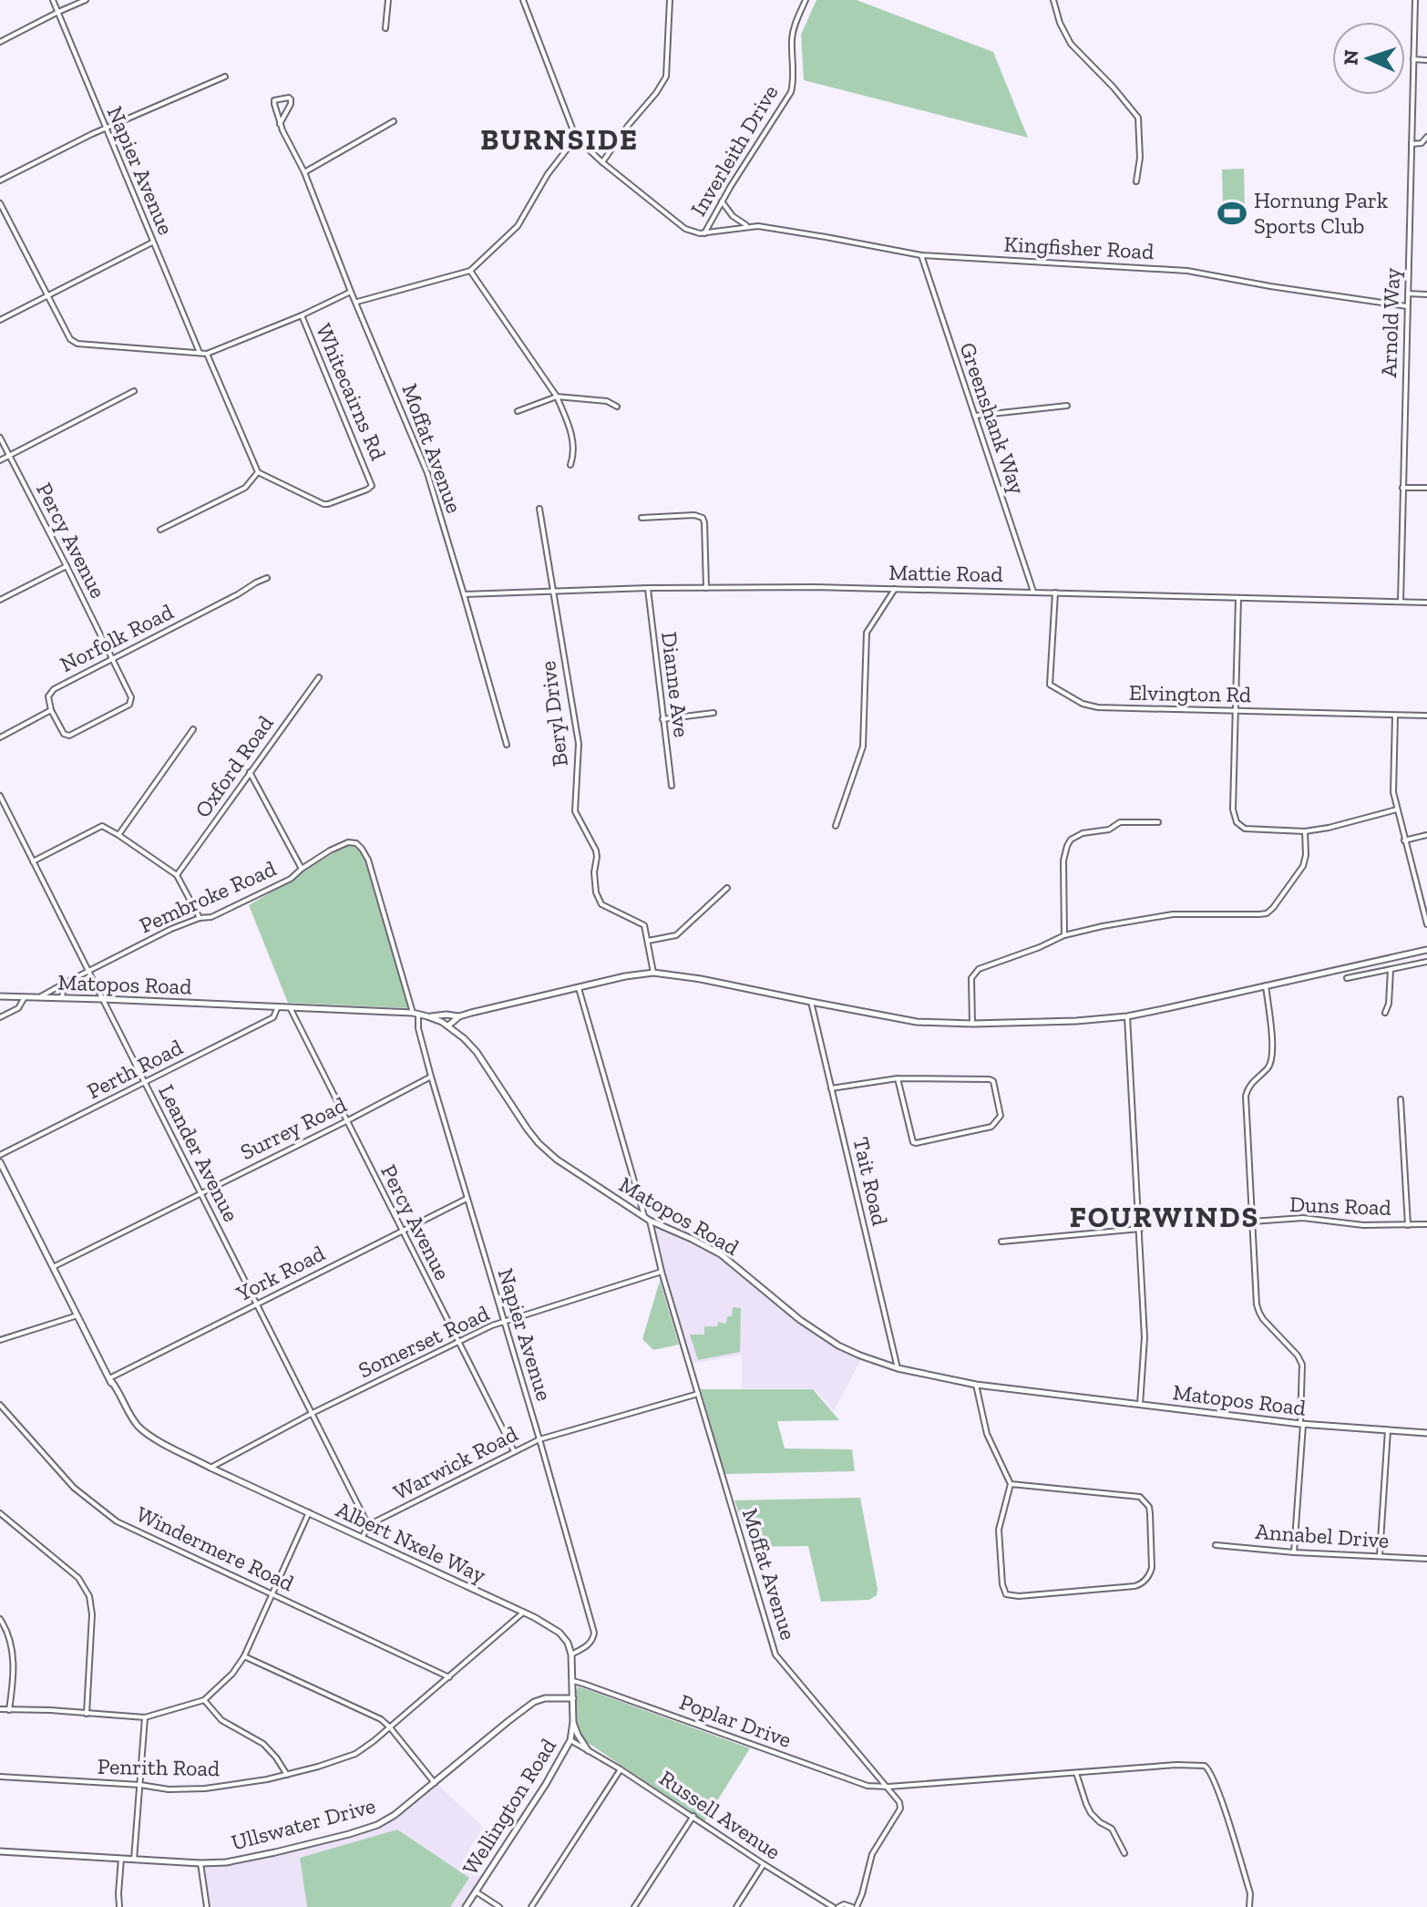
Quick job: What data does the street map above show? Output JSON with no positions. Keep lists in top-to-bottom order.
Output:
{
  "streets": {
    "main road": [
      "Matopos Road",
      "Albert Nxele Way",
      "Wellington Road",
      "Ullswater Drive"
    ],
    "street": [
      "Inverleith Drive",
      "Napier Avenue",
      "Kingfisher Road",
      "Arnold Way",
      "Whitecairns Rd",
      "Greenshank Way",
      "Moffat Avenue",
      "Percy Avenue",
      "Mattie Road",
      "Norfolk Road",
      "Dianne Ave",
      "Elvington Rd",
      "Beryl Drive",
      "Oxford Road",
      "Pembroke Road",
      "Perth Road",
      "Surrey Road",
      "Leander Avenue",
      "Tait Road",
      "Duns Road",
      "York Road",
      "Somerset Road",
      "Warwick Road",
      "Annabel Drive",
      "Windermere Road",
      "Poplar Drive",
      "Penrith Road",
      "Russell Avenue"
    ]
  },
  "crossings": [
    ["Inverleith Drive", "Kingfisher Road"],
    ["Napier Avenue", "Pembroke Road"],
    ["Napier Avenue", "Matopos Road"],
    ["Napier Avenue", "Surrey Road"],
    ["Napier Avenue", "York Road"],
    ["Napier Avenue", "Somerset Road"],
    ["Napier Avenue", "Warwick Road"],
    ["Napier Avenue", "Albert Nxele Way"],
    ["Kingfisher Road", "Arnold Way"],
    ["Kingfisher Road", "Greenshank Way"],
    ["Arnold Way", "Mattie Road"],
    ["Greenshank Way", "Mattie Road"],
    ["Moffat Avenue", "Mattie Road"],
    ["Moffat Avenue", "Matopos Road"],
    ["Moffat Avenue", "Somerset Road"],
    ["Moffat Avenue", "Warwick Road"],
    ["Moffat Avenue", "Poplar Drive"],
    ["Percy Avenue", "Norfolk Road"],
    ["Percy Avenue", "Matopos Road"],
    ["Percy Avenue", "Surrey Road"],
    ["Percy Avenue", "York Road"],
    ["Percy Avenue", "Somerset Road"],
    ["Percy Avenue", "Warwick Road"],
    ["Mattie Road", "Dianne Ave"],
    ["Mattie Road", "Elvington Rd"],
    ["Mattie Road", "Beryl Drive"],
    ["Pembroke Road", "Matopos Road"],
    ["Pembroke Road", "Leander Avenue"],
    ["Matopos Road", "Perth Road"],
    ["Matopos Road", "Leander Avenue"],
    ["Matopos Road", "Tait Road"],
    ["Perth Road", "Leander Avenue"],
    ["Surrey Road", "Leander Avenue"],
    ["Surrey Road", "Albert Nxele Way"],
    ["Leander Avenue", "York Road"],
    ["Leander Avenue", "Somerset Road"],
    ["Leander Avenue", "Warwick Road"],
    ["York Road", "Albert Nxele Way"],
    ["Somerset Road", "Albert Nxele Way"],
    ["Albert Nxele Way", "Penrith Road"],
    ["Windermere Road", "Penrith Road"],
    ["Wellington Road", "Russell Avenue"]
  ],
  "districts": ["BURNSIDE", "FOURWINDS"],
  "places": {
    "sports": ["Hornung Park Sports Club"]
  },
  "north": "left"
}
